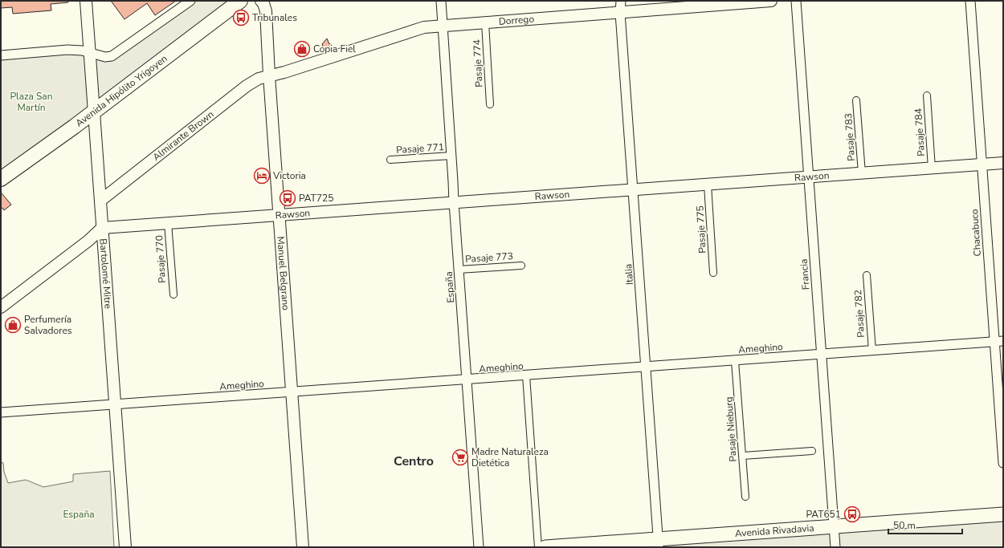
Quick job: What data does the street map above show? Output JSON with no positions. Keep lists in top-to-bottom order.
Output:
{
  "streets": {
    "highway": ["Avenida Hipólito Yrigoyen"],
    "main road": ["Avenida Rivadavia"],
    "street": [
      "Dorrego",
      "Pasaje 774",
      "Pasaje 784",
      "Almirante Brown",
      "Pasaje 783",
      "Pasaje 771",
      "Rawson",
      "Pasaje 775",
      "Chacabuco",
      "Pasaje 773",
      "Pasaje 770",
      "Manuel Belgrano",
      "Bartolomé Mitre",
      "Italia",
      "Francia",
      "España",
      "Pasaje 782",
      "Ameghino",
      "Pasaje Nieburg"
    ]
  },
  "crossings": [
    ["Dorrego", "Pasaje 774"],
    ["Dorrego", "Almirante Brown"],
    ["Dorrego", "Manuel Belgrano"],
    ["Dorrego", "Italia"],
    ["Dorrego", "España"],
    ["Avenida Hipólito Yrigoyen", "Bartolomé Mitre"],
    ["Pasaje 784", "Rawson"],
    ["Almirante Brown", "Manuel Belgrano"],
    ["Almirante Brown", "Bartolomé Mitre"],
    ["Pasaje 783", "Rawson"],
    ["Pasaje 771", "España"],
    ["Rawson", "Pasaje 775"],
    ["Rawson", "Chacabuco"],
    ["Rawson", "Pasaje 770"],
    ["Rawson", "Manuel Belgrano"],
    ["Rawson", "Bartolomé Mitre"],
    ["Rawson", "Italia"],
    ["Rawson", "Francia"],
    ["Rawson", "España"],
    ["Chacabuco", "Ameghino"],
    ["Pasaje 773", "España"],
    ["Manuel Belgrano", "Ameghino"],
    ["Bartolomé Mitre", "Ameghino"],
    ["Italia", "Ameghino"],
    ["Italia", "Avenida Rivadavia"],
    ["Francia", "Ameghino"],
    ["Francia", "Avenida Rivadavia"],
    ["España", "Ameghino"],
    ["Pasaje 782", "Ameghino"],
    ["Ameghino", "Pasaje Nieburg"]
  ],
  "districts": ["Centro"],
  "parks": ["Plaza San Martín", "España"],
  "places": {
    "bus stop": ["Tribunales", "PAT725", "PAT651"],
    "shop": ["Copia Fiel", "Perfumería Salvadores"],
    "hotel": ["Victoria"],
    "supermarket": ["Madre Naturaleza Dietética"]
  },
  "scale_bar": "50 m"
}
